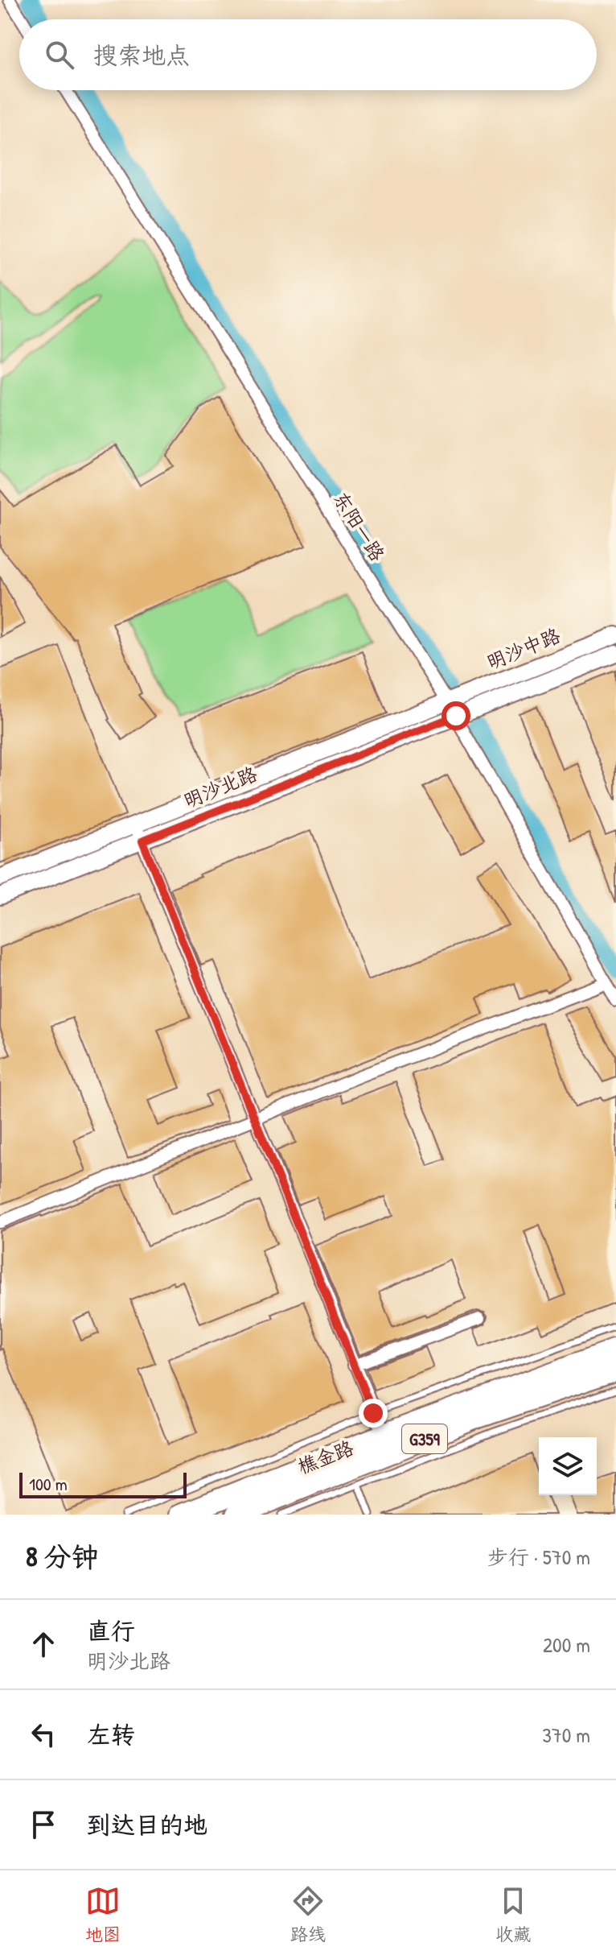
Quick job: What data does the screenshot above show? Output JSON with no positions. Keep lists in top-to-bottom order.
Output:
{
  "streets": {
    "highway": ["G359", "樵金路"],
    "street": ["东阳一路", "明沙中路", "明沙北路"]
  },
  "crossings": [
    ["东阳一路", "明沙中路"],
    ["东阳一路", "明沙北路"],
    ["明沙中路", "明沙北路"]
  ],
  "scale_bar": "100 m",
  "page": {
    "search": "搜索地点",
    "scale": "100 m",
    "heading": ["8 分钟", "步行 · 570 m"],
    "list": [
      ["直行", "明沙北路", "200 m"],
      ["左转", "370 m"],
      "到达目的地"
    ],
    "nav": ["地图", "路线", "收藏"]
  }
}
